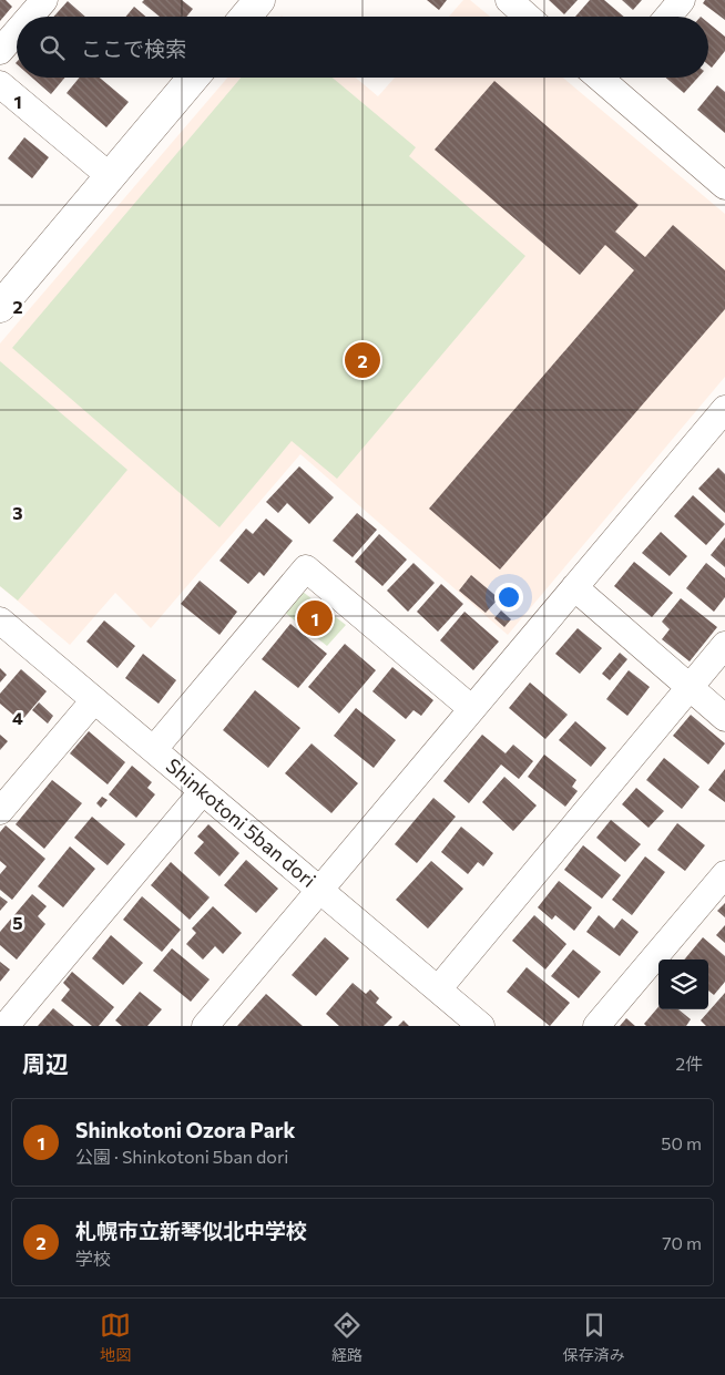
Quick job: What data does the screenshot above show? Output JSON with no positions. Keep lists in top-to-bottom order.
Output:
{
  "streets": {
    "street": ["Shinkotoni 5ban dori"]
  },
  "page": {
    "search": "ここで検索",
    "pins": ["2", "1"],
    "heading": ["周辺", "2件"],
    "list": [
      {
        "mark": "1",
        "name": "Shinkotoni Ozora Park",
        "note": "公園 · Shinkotoni 5ban dori",
        "value": "50 m"
      },
      {
        "mark": "2",
        "name": "札幌市立新琴似北中学校",
        "note": "学校",
        "value": "70 m"
      }
    ],
    "nav": ["地図", "経路", "保存済み"]
  },
  "grid": {
    "rows": [
      "1",
      "2",
      "3",
      "4",
      "5"
    ]
  }
}
